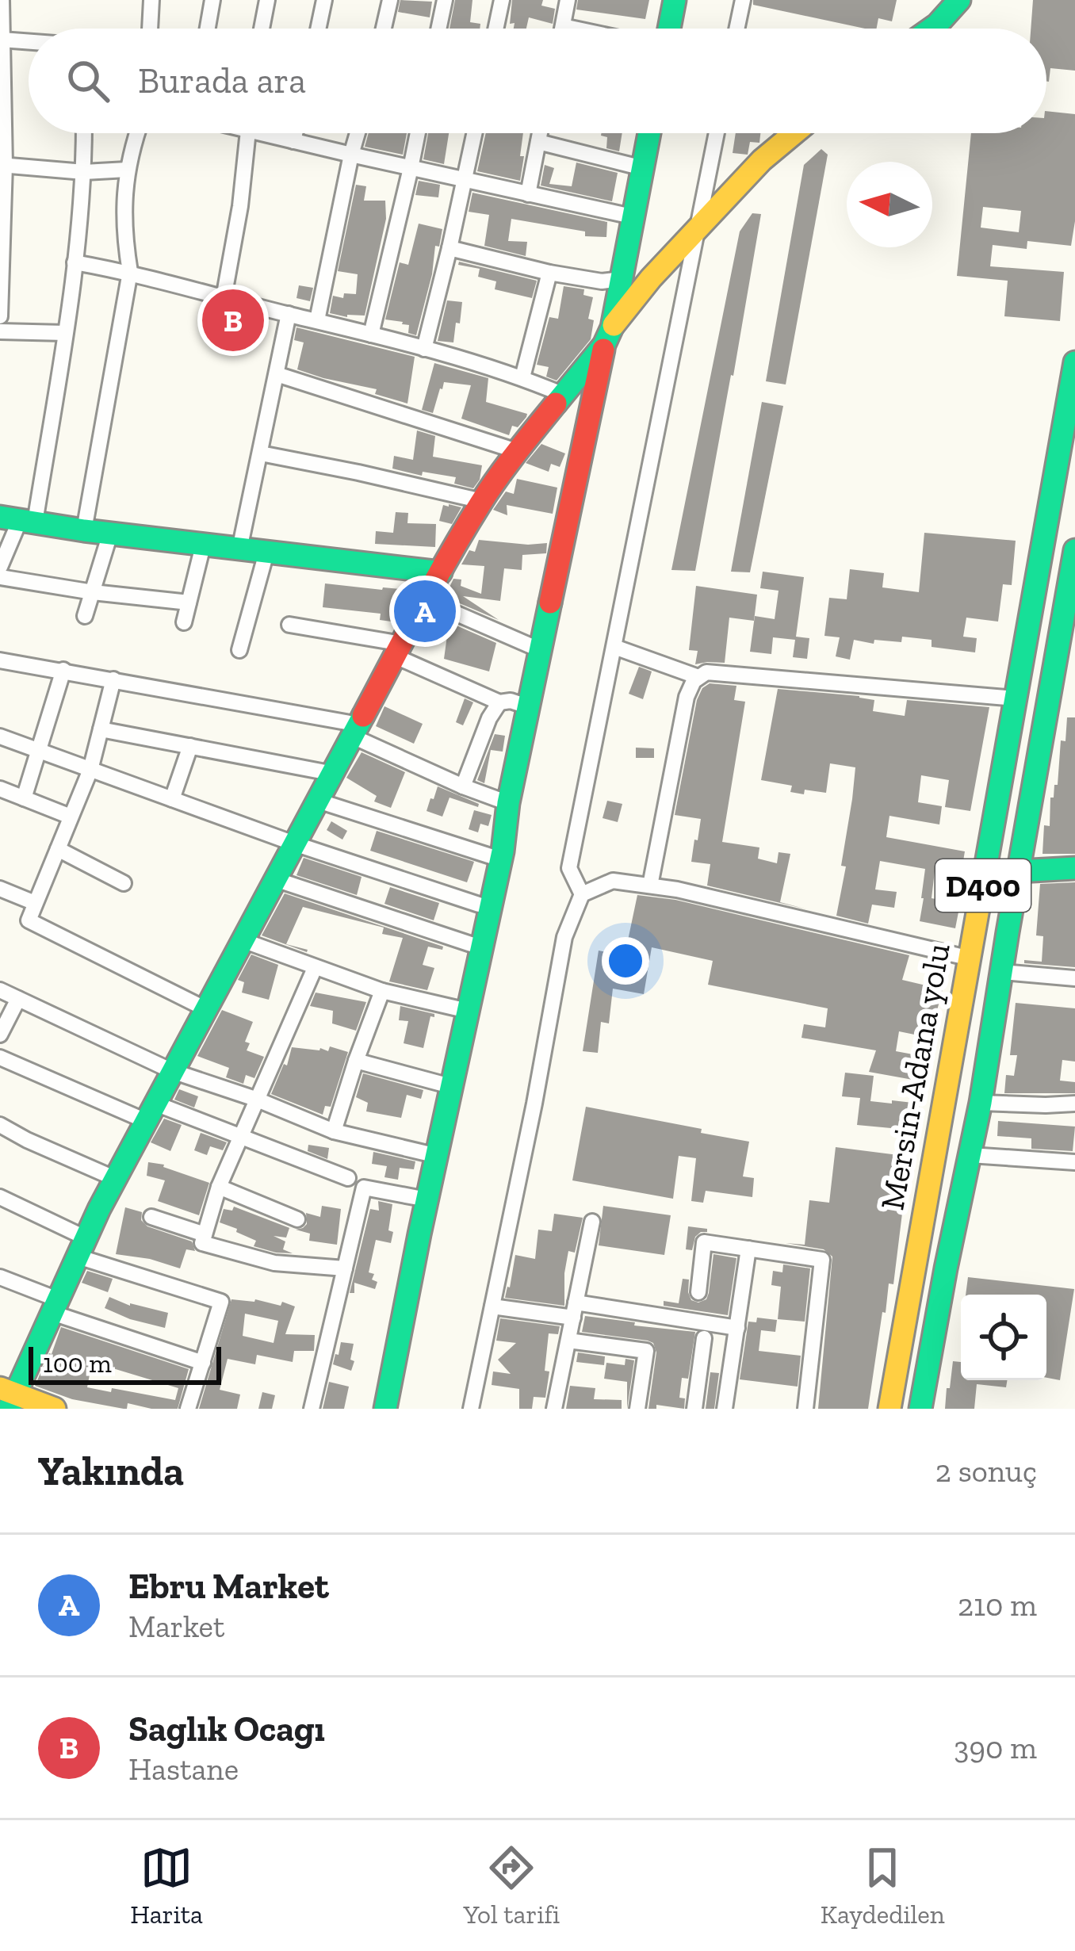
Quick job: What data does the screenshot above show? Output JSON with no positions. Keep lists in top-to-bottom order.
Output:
{
  "streets": {
    "main road": ["D400", "Mersin-Adana yolu"]
  },
  "scale_bar": "100 m",
  "north": "left",
  "page": {
    "search": "Burada ara",
    "pins": ["B", "A"],
    "scale": "100 m",
    "heading": ["Yakında", "2 sonuç"],
    "list": [
      {
        "mark": "A",
        "name": "Ebru Market",
        "note": "Market",
        "value": "210 m"
      },
      {
        "mark": "B",
        "name": "Saglık Ocagı",
        "note": "Hastane",
        "value": "390 m"
      }
    ],
    "nav": ["Harita", "Yol tarifi", "Kaydedilen"]
  }
}
